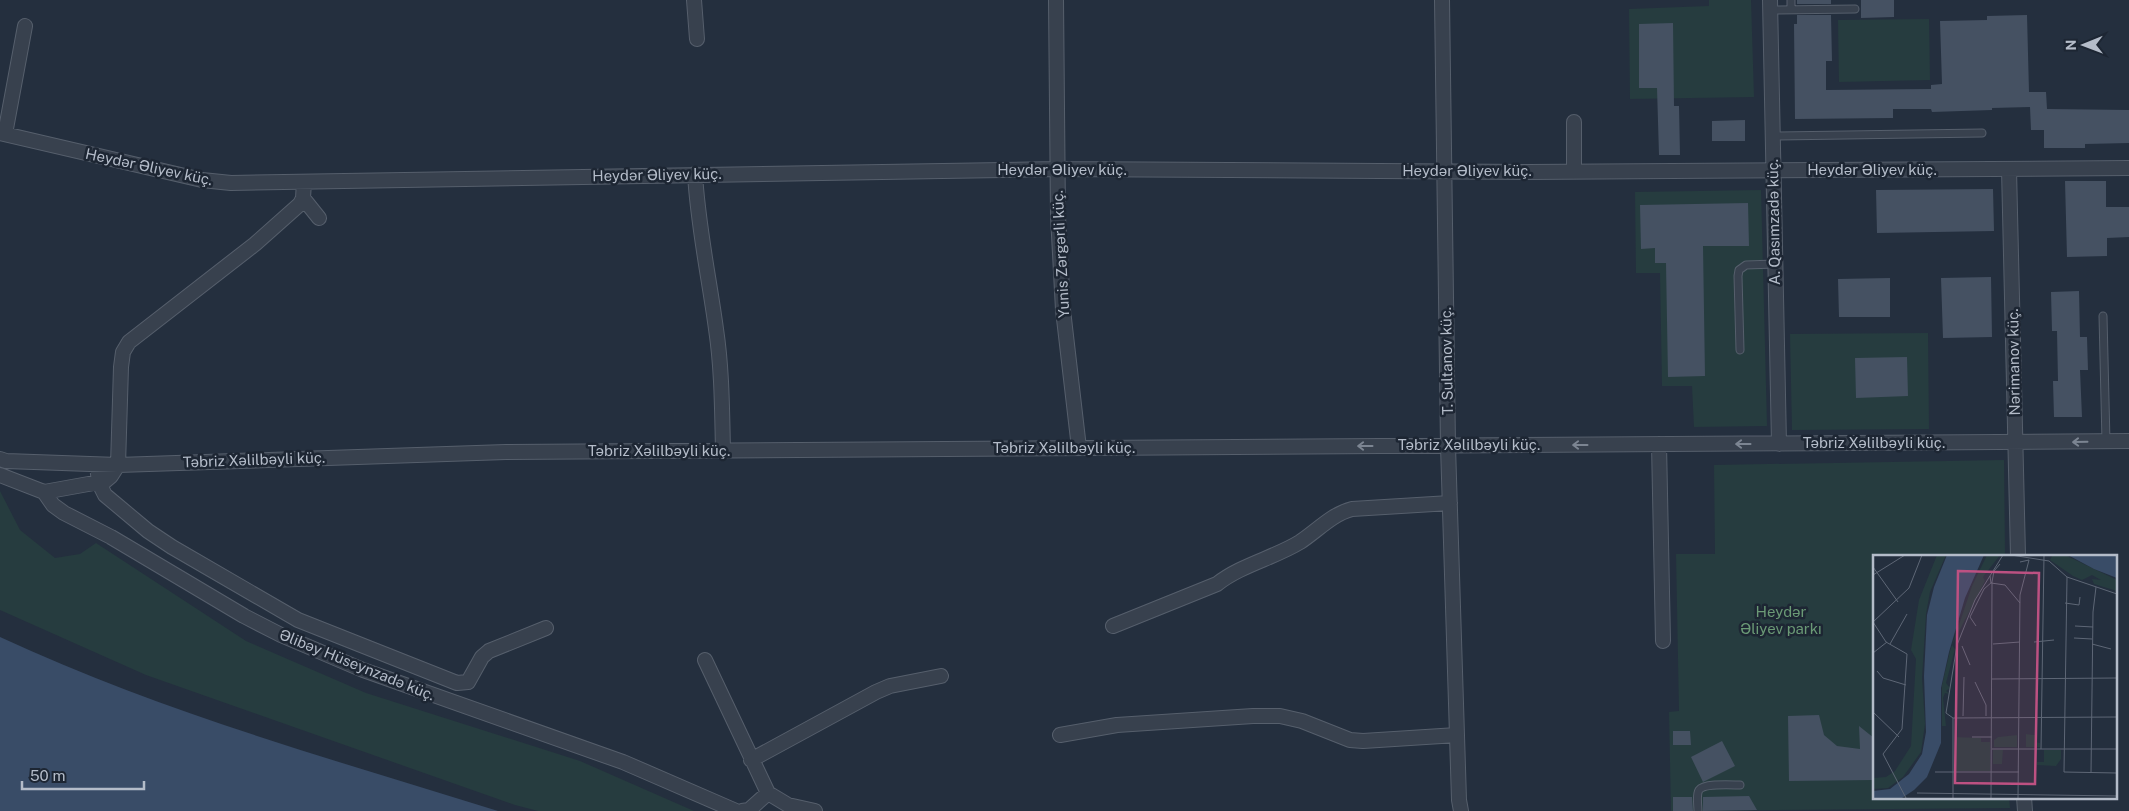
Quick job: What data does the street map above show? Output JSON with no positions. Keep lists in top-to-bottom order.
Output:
{
  "streets": {
    "street": [
      "Heydər Əliyev küç.",
      "A. Qasımzadə küç.",
      "Yunis Zərgərli küç.",
      "T. Sultanov küç.",
      "Nərimanov küç.",
      "Təbriz Xəlilbəyli küç.",
      "Əlibəy Hüseynzadə küç."
    ]
  },
  "crossings": [
    ["Heydər Əliyev küç.", "A. Qasımzadə küç."],
    ["Heydər Əliyev küç.", "Yunis Zərgərli küç."],
    ["Heydər Əliyev küç.", "T. Sultanov küç."],
    ["Heydər Əliyev küç.", "Nərimanov küç."],
    ["A. Qasımzadə küç.", "Təbriz Xəlilbəyli küç."],
    ["Yunis Zərgərli küç.", "Təbriz Xəlilbəyli küç."],
    ["T. Sultanov küç.", "Təbriz Xəlilbəyli küç."],
    ["Nərimanov küç.", "Təbriz Xəlilbəyli küç."]
  ],
  "one_way": ["Təbriz Xəlilbəyli küç."],
  "parks": ["Heydər Əliyev parkı"],
  "scale_bar": "50 m",
  "north": "left"
}
